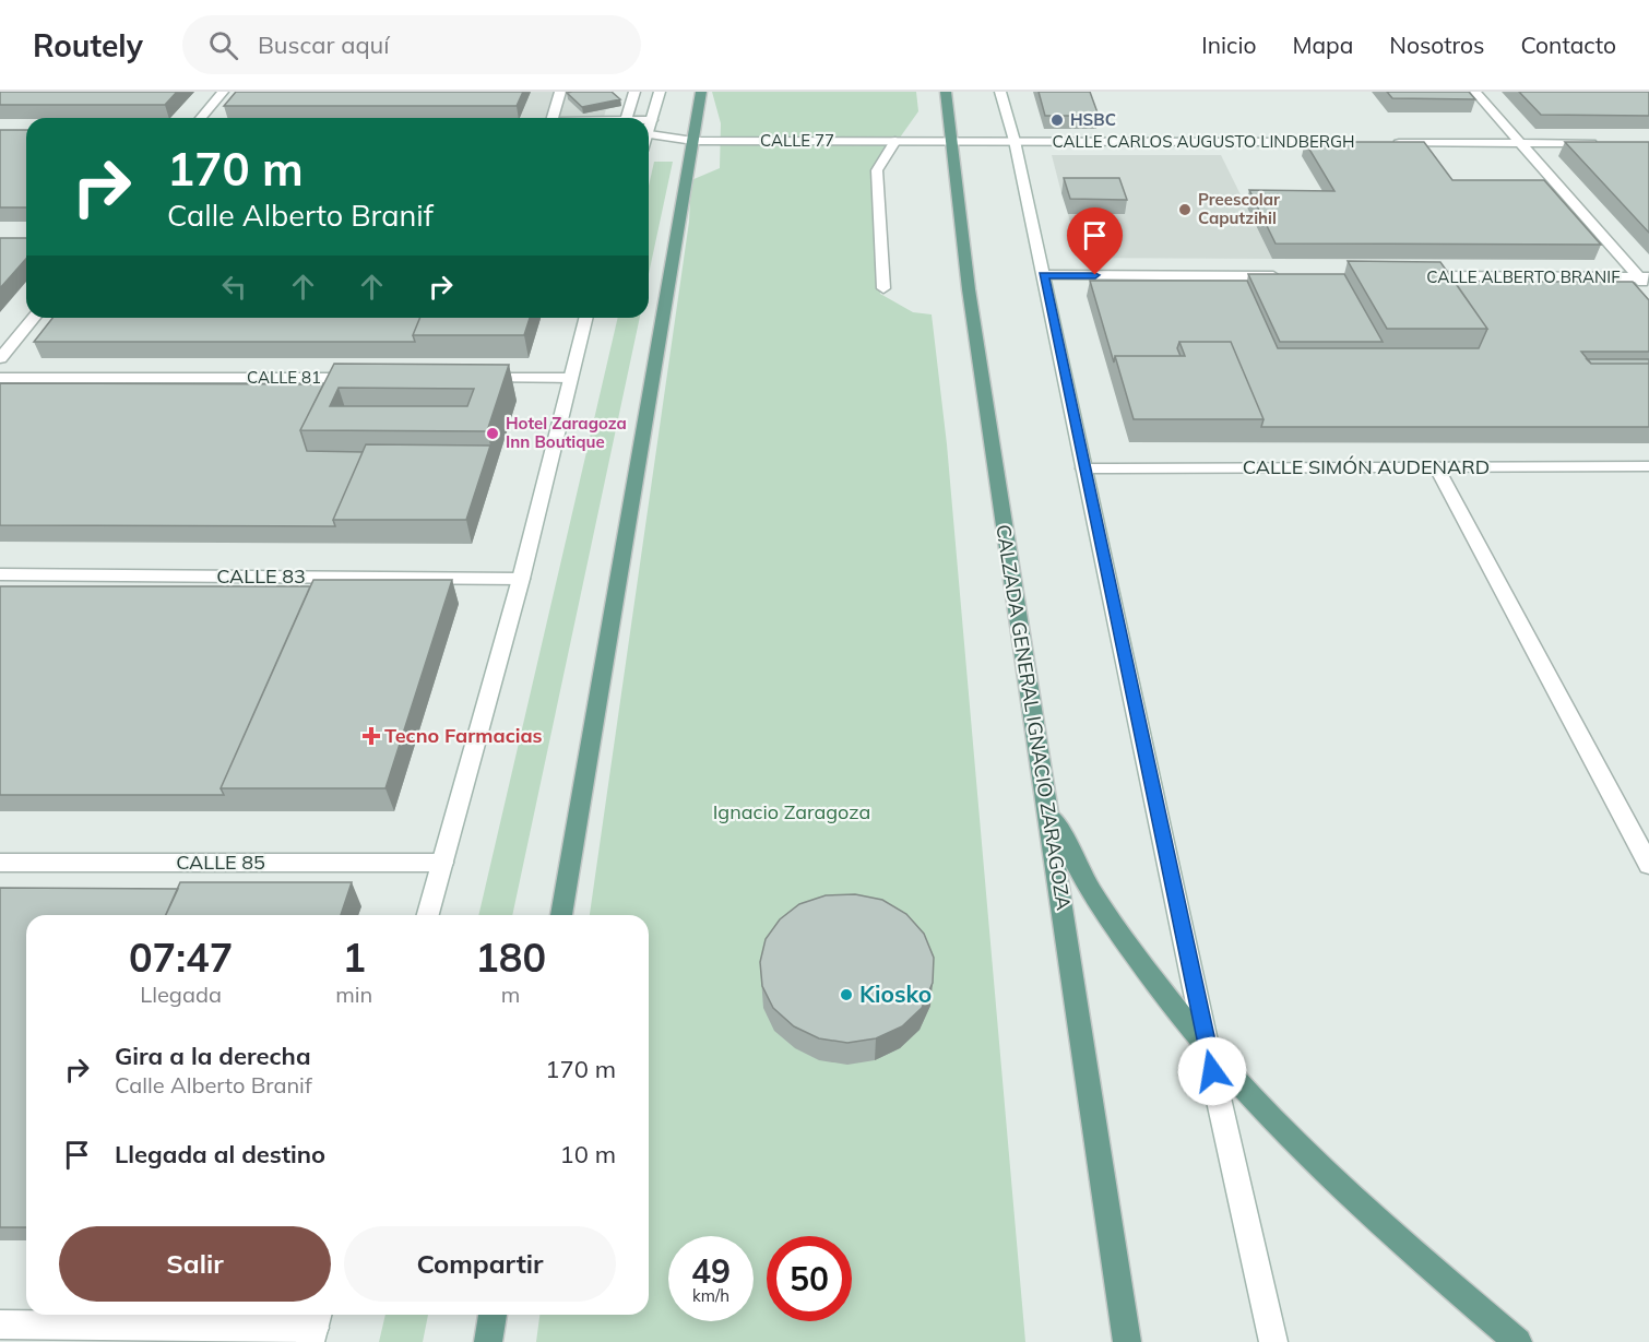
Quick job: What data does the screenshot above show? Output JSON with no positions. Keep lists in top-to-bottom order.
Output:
{
  "streets": {
    "main road": ["CALZADA GENERAL IGNACIO ZARAGOZA"],
    "street": [
      "CALLE 77",
      "CALLE CARLOS AUGUSTO LINDBERGH",
      "CALLE ALBERTO BRANIF",
      "CALLE 81",
      "CALLE SIMÓN AUDENARD",
      "CALLE 83",
      "CALLE 85"
    ]
  },
  "crossings": [
    ["CALLE 77", "CALLE CARLOS AUGUSTO LINDBERGH"],
    ["CALLE 77", "CALZADA GENERAL IGNACIO ZARAGOZA"],
    ["CALLE CARLOS AUGUSTO LINDBERGH", "CALZADA GENERAL IGNACIO ZARAGOZA"]
  ],
  "parks": ["Ignacio Zaragoza"],
  "places": {
    "other": [
      "HSBC",
      "Preescolar Caputzihil",
      "Hotel Zaragoza Inn Boutique",
      "Kiosko"
    ],
    "health": ["Tecno Farmacias"]
  },
  "page": {
    "header": "Routely",
    "search": "Buscar aquí",
    "nav": [
      "Inicio",
      "Mapa",
      "Nosotros",
      "Contacto"
    ],
    "turn": ["170 m", "Calle Alberto Branif"],
    "eta": [
      "07:47",
      "Llegada",
      "1",
      "min",
      "180",
      "m"
    ],
    "list": [
      {
        "name": "Gira a la derecha",
        "note": "Calle Alberto Branif",
        "value": "170 m"
      },
      {
        "name": "Llegada al destino",
        "value": "10 m"
      }
    ],
    "buttons": ["Salir", "Compartir"],
    "speed": "49 km/h",
    "limit": "50"
  }
}
